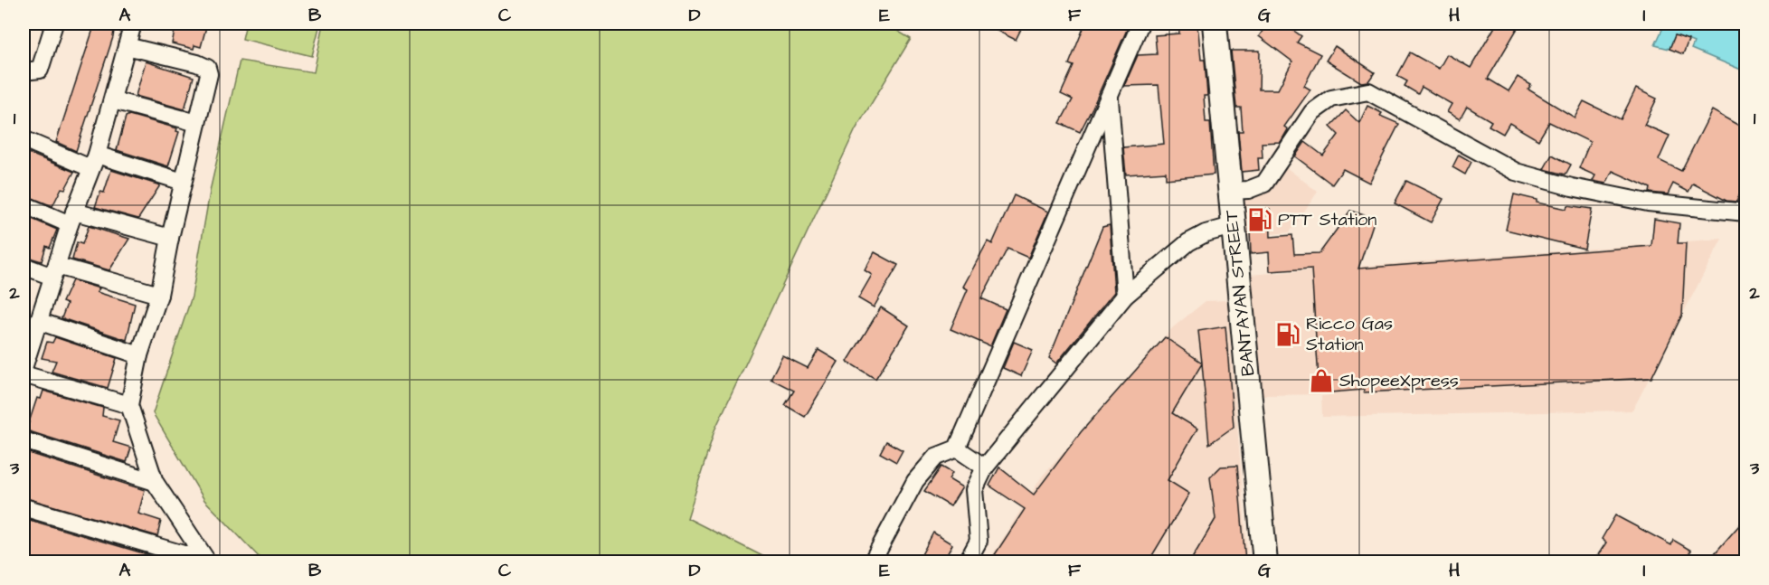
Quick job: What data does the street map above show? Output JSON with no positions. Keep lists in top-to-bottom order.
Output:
{
  "streets": {
    "main road": ["BANTAYAN STREET"]
  },
  "places": {
    "fuel station": ["PTT Station", "Ricco Gas Station"],
    "shop": ["ShopeeXpress"]
  },
  "grid": {
    "columns": [
      "A",
      "B",
      "C",
      "D",
      "E",
      "F",
      "G",
      "H",
      "I"
    ],
    "rows": ["1", "2", "3"]
  }
}
